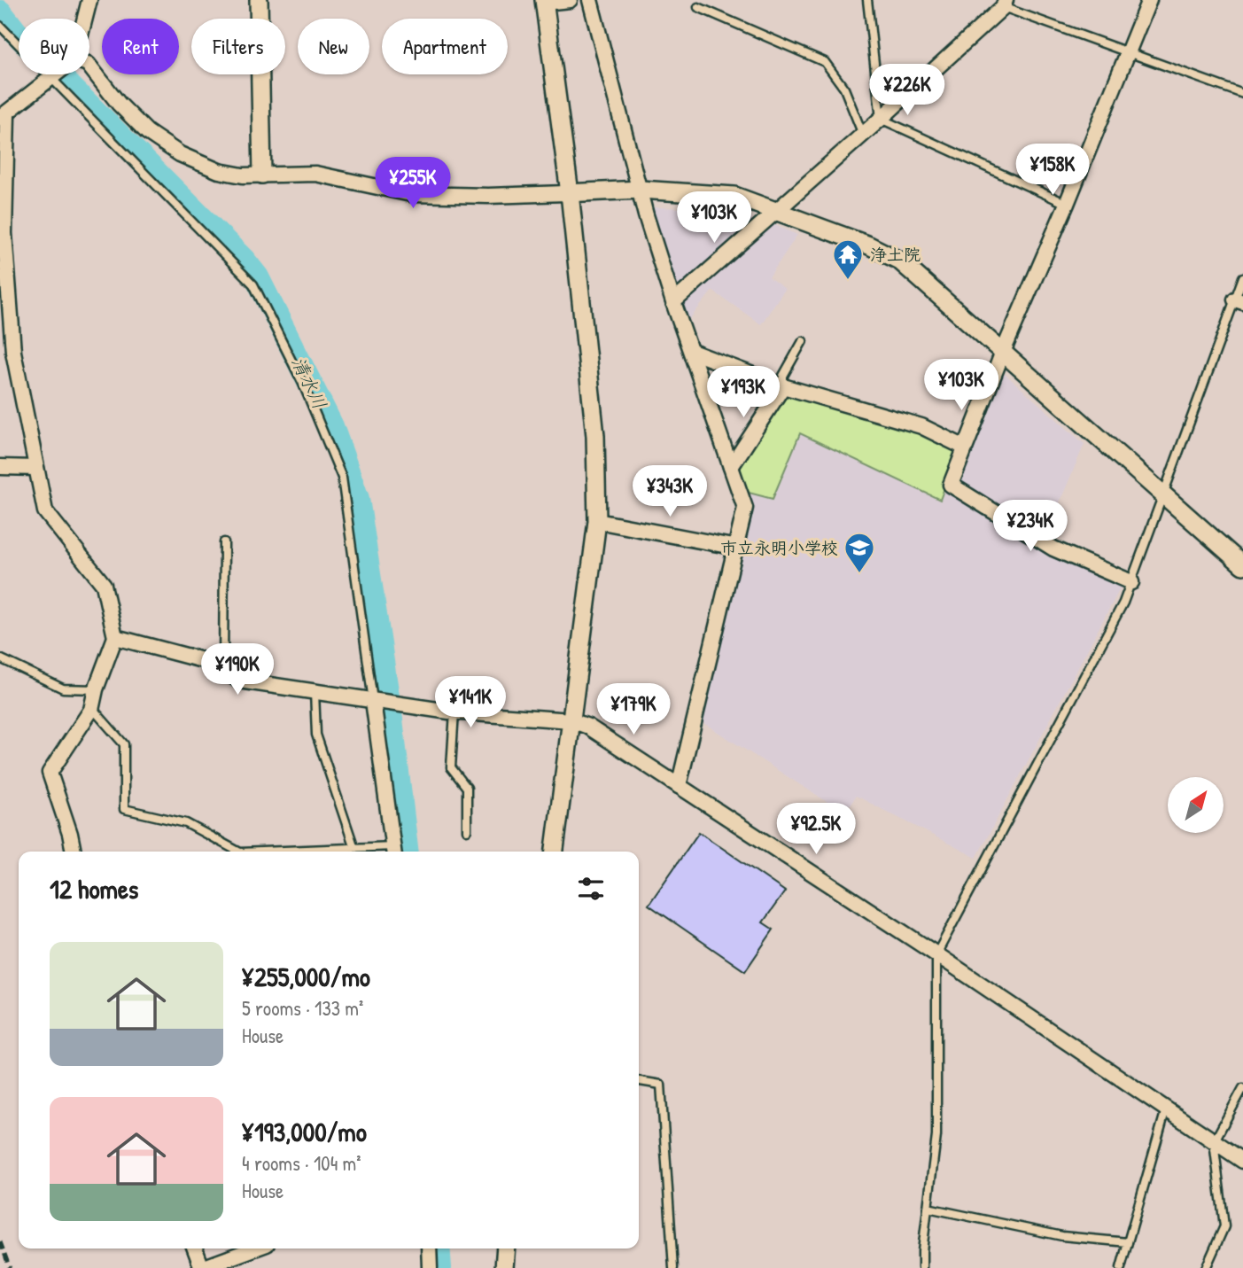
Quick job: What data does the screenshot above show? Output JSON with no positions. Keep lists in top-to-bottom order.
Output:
{
  "water": ["清水川"],
  "places": {
    "temple": ["浄土院"],
    "school or university": ["市立永明小学校"]
  },
  "north": "top right",
  "page": {
    "chip": [
      "Buy",
      "Rent",
      "Filters",
      "New",
      "Apartment"
    ],
    "price": [
      "¥226K",
      "¥158K",
      "¥255K",
      "¥103K",
      "¥103K",
      "¥193K",
      "¥343K",
      "¥234K",
      "¥190K",
      "¥141K",
      "¥179K",
      "¥92.5K"
    ],
    "heading": "12 homes",
    "list": [
      {
        "name": "¥255,000/mo",
        "note": "5 rooms · 133 m² · House"
      },
      {
        "name": "¥193,000/mo",
        "note": "4 rooms · 104 m² · House"
      }
    ]
  }
}
